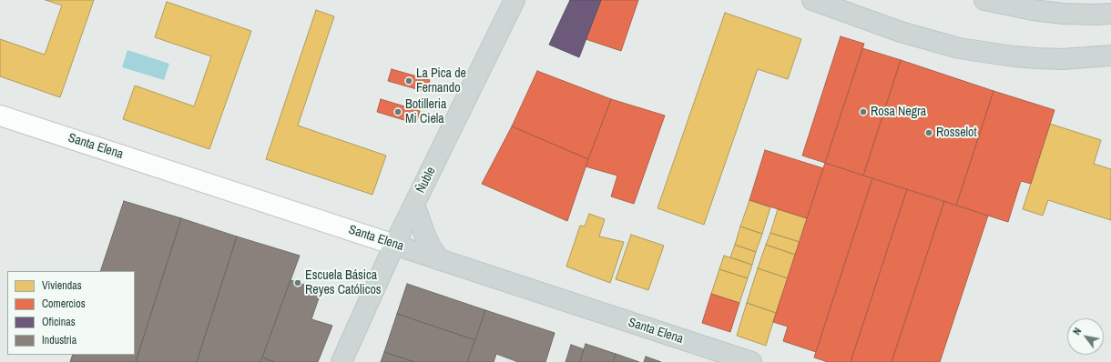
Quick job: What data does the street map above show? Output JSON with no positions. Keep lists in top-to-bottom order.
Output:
{
  "streets": {
    "main road": ["Santa Elena", "Ñuble"]
  },
  "crossings": [
    ["Santa Elena", "Ñuble"]
  ],
  "places": [
    "La Pica de Fernando",
    "Botilleria Mi Ciela",
    "Rosa Negra",
    "Rosselot",
    "Escuela Básica Reyes Católicos"
  ],
  "legend": [
    "Viviendas",
    "Comercios",
    "Oficinas",
    "Industria"
  ],
  "north": "top left"
}
